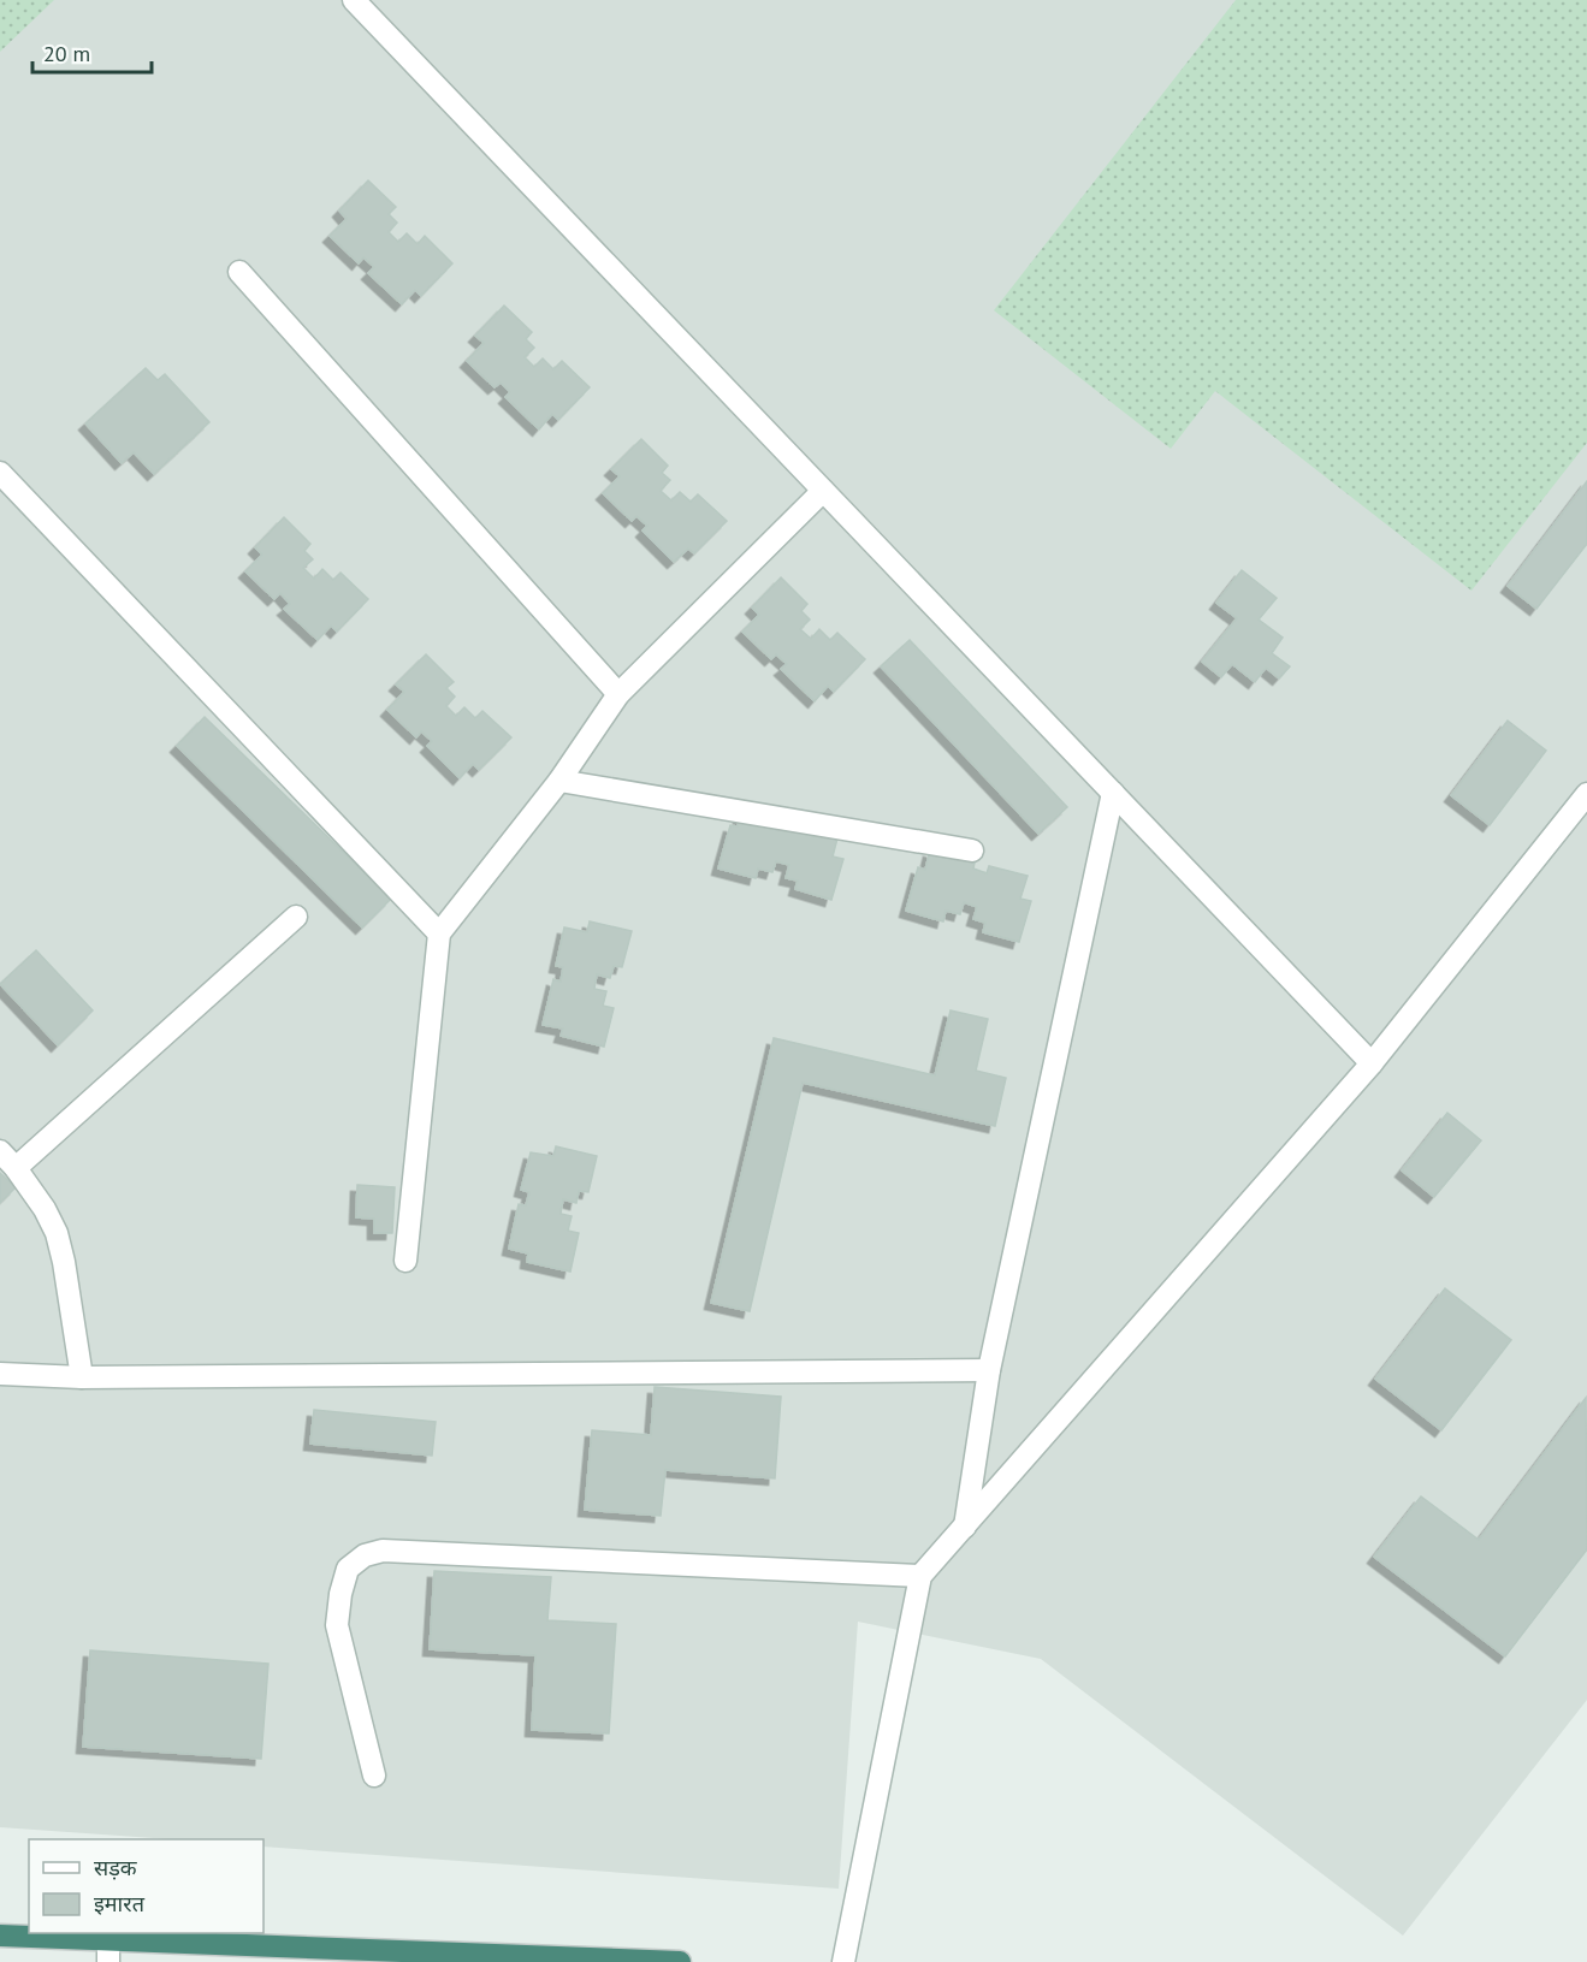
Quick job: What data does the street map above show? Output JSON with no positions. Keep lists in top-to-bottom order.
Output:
{
  "legend": ["सड़क", "इमारत"],
  "scale_bar": "20 m"
}
